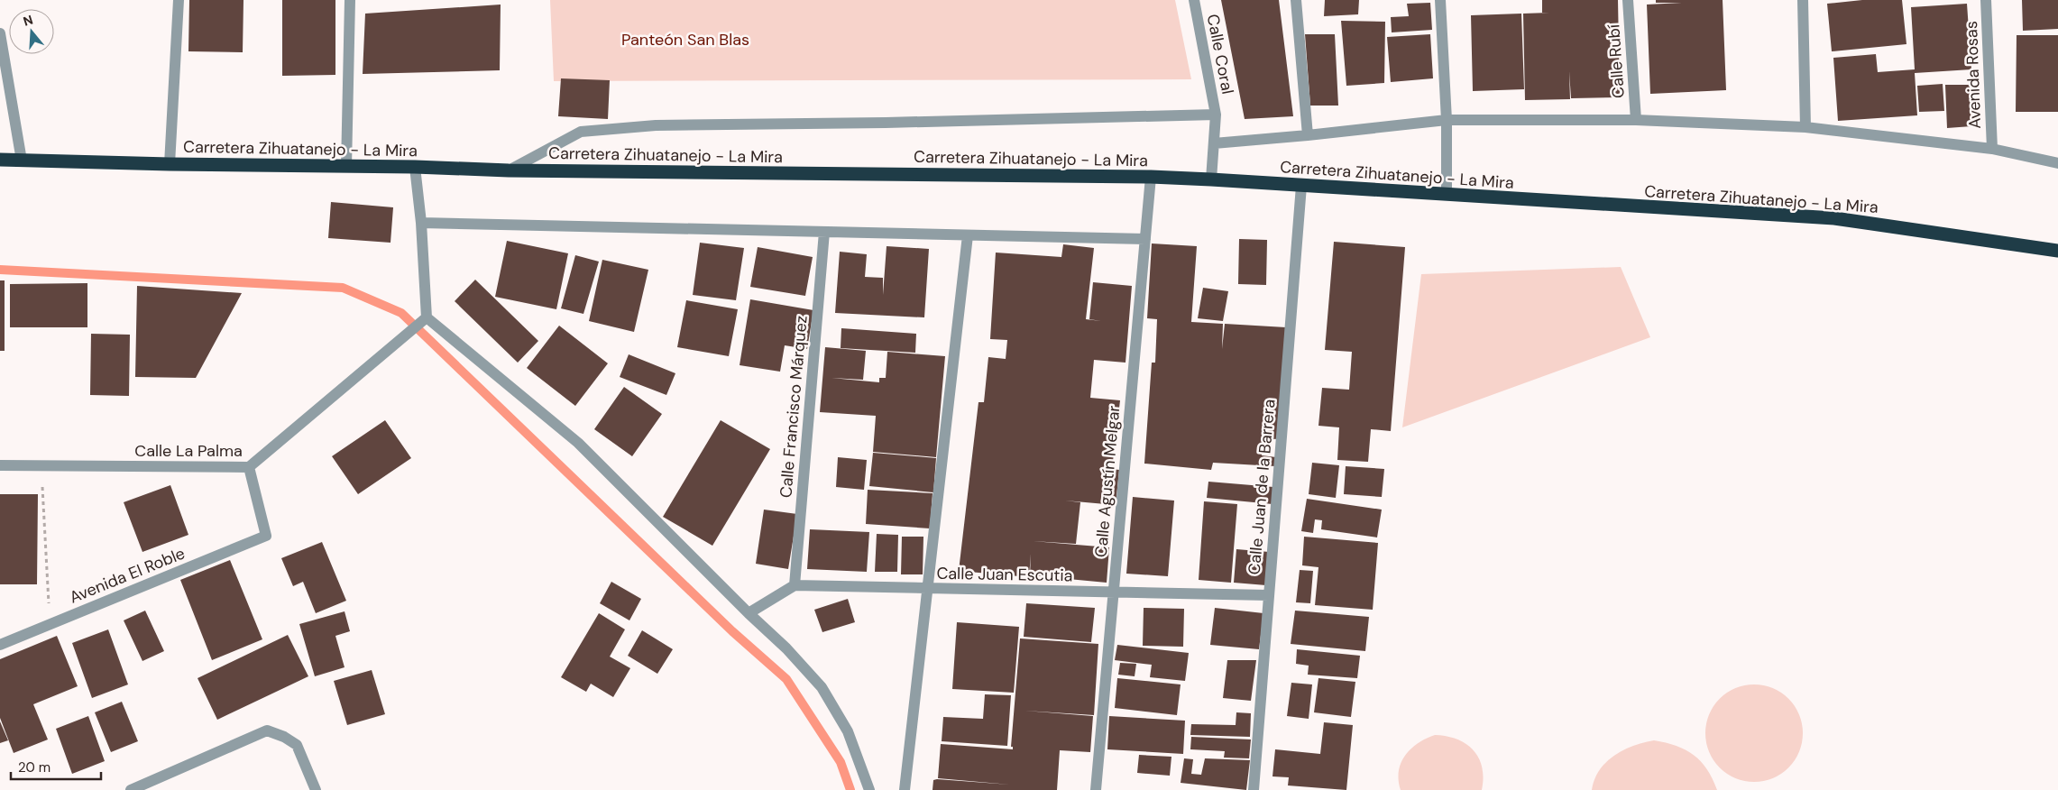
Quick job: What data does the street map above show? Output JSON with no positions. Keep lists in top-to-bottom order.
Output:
{
  "streets": {
    "highway": ["Carretera Zihuatanejo - La Mira"],
    "street": [
      "Calle Coral",
      "Calle Rubí",
      "Avenida Rosas",
      "Calle Francisco Márquez",
      "Calle La Palma",
      "Calle Agustín Melgar",
      "Calle Juan de la Barrera",
      "Calle Juan Escutia",
      "Avenida El Roble"
    ]
  },
  "crossings": [
    ["Calle Coral", "Carretera Zihuatanejo - La Mira"],
    ["Carretera Zihuatanejo - La Mira", "Calle Agustín Melgar"],
    ["Carretera Zihuatanejo - La Mira", "Calle Juan de la Barrera"],
    ["Calle Francisco Márquez", "Calle Juan Escutia"],
    ["Calle La Palma", "Avenida El Roble"],
    ["Calle Agustín Melgar", "Calle Juan Escutia"],
    ["Calle Juan de la Barrera", "Calle Juan Escutia"]
  ],
  "parks": ["Panteón San Blas"],
  "scale_bar": "20 m",
  "north": "top"
}
